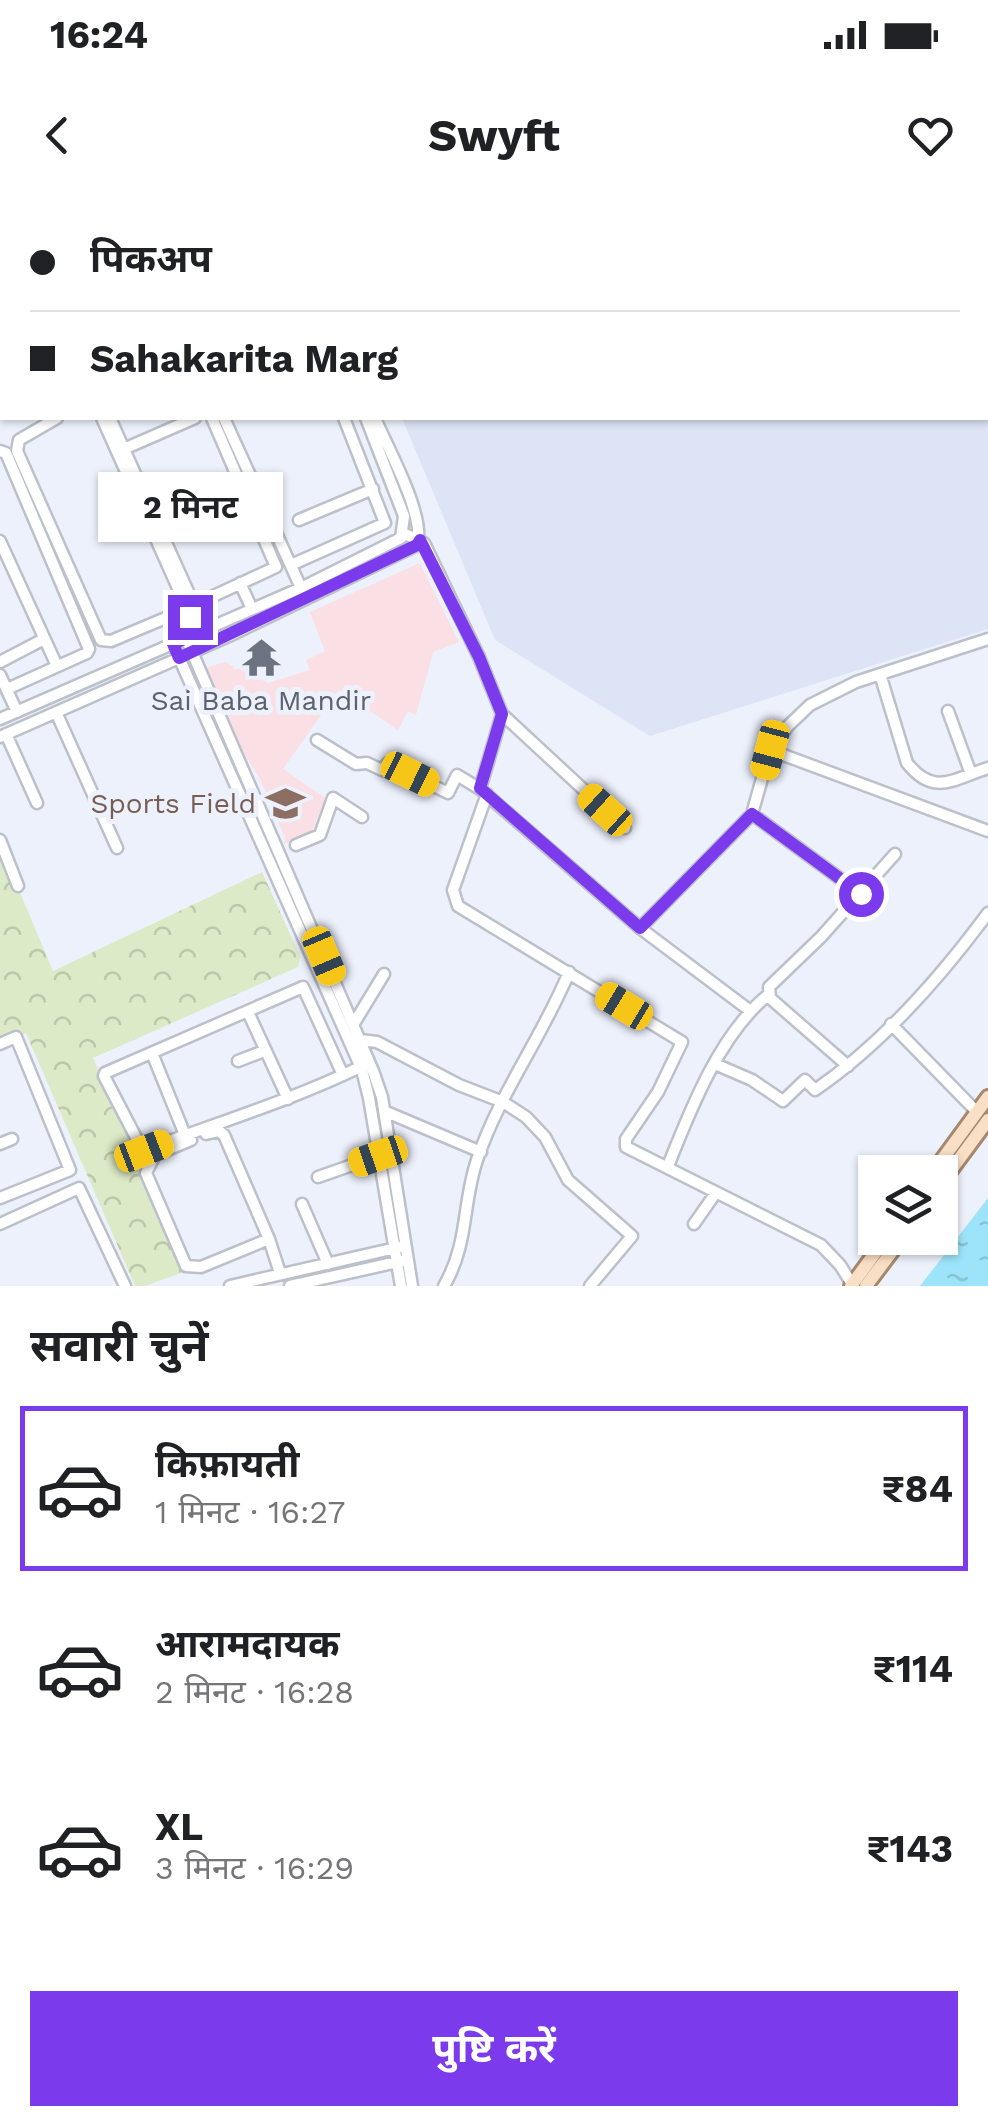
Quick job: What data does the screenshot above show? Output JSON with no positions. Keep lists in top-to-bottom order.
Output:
{
  "places": {
    "temple": ["Sai Baba Mandir"],
    "school or university": ["Sports Field"]
  },
  "page": {
    "status": "16:24",
    "header": "Swyft",
    "banner": ["पिकअप", "Sahakarita Marg"],
    "bubble": "2 मिनट",
    "heading": "सवारी चुनें",
    "list": [
      {
        "name": "किफ़ायती",
        "note": "1 मिनट · 16:27",
        "value": "₹84"
      },
      {
        "name": "आरामदायक",
        "note": "2 मिनट · 16:28",
        "value": "₹114"
      },
      {
        "name": "XL",
        "note": "3 मिनट · 16:29",
        "value": "₹143"
      }
    ],
    "buttons": "पुष्टि करें"
  }
}
